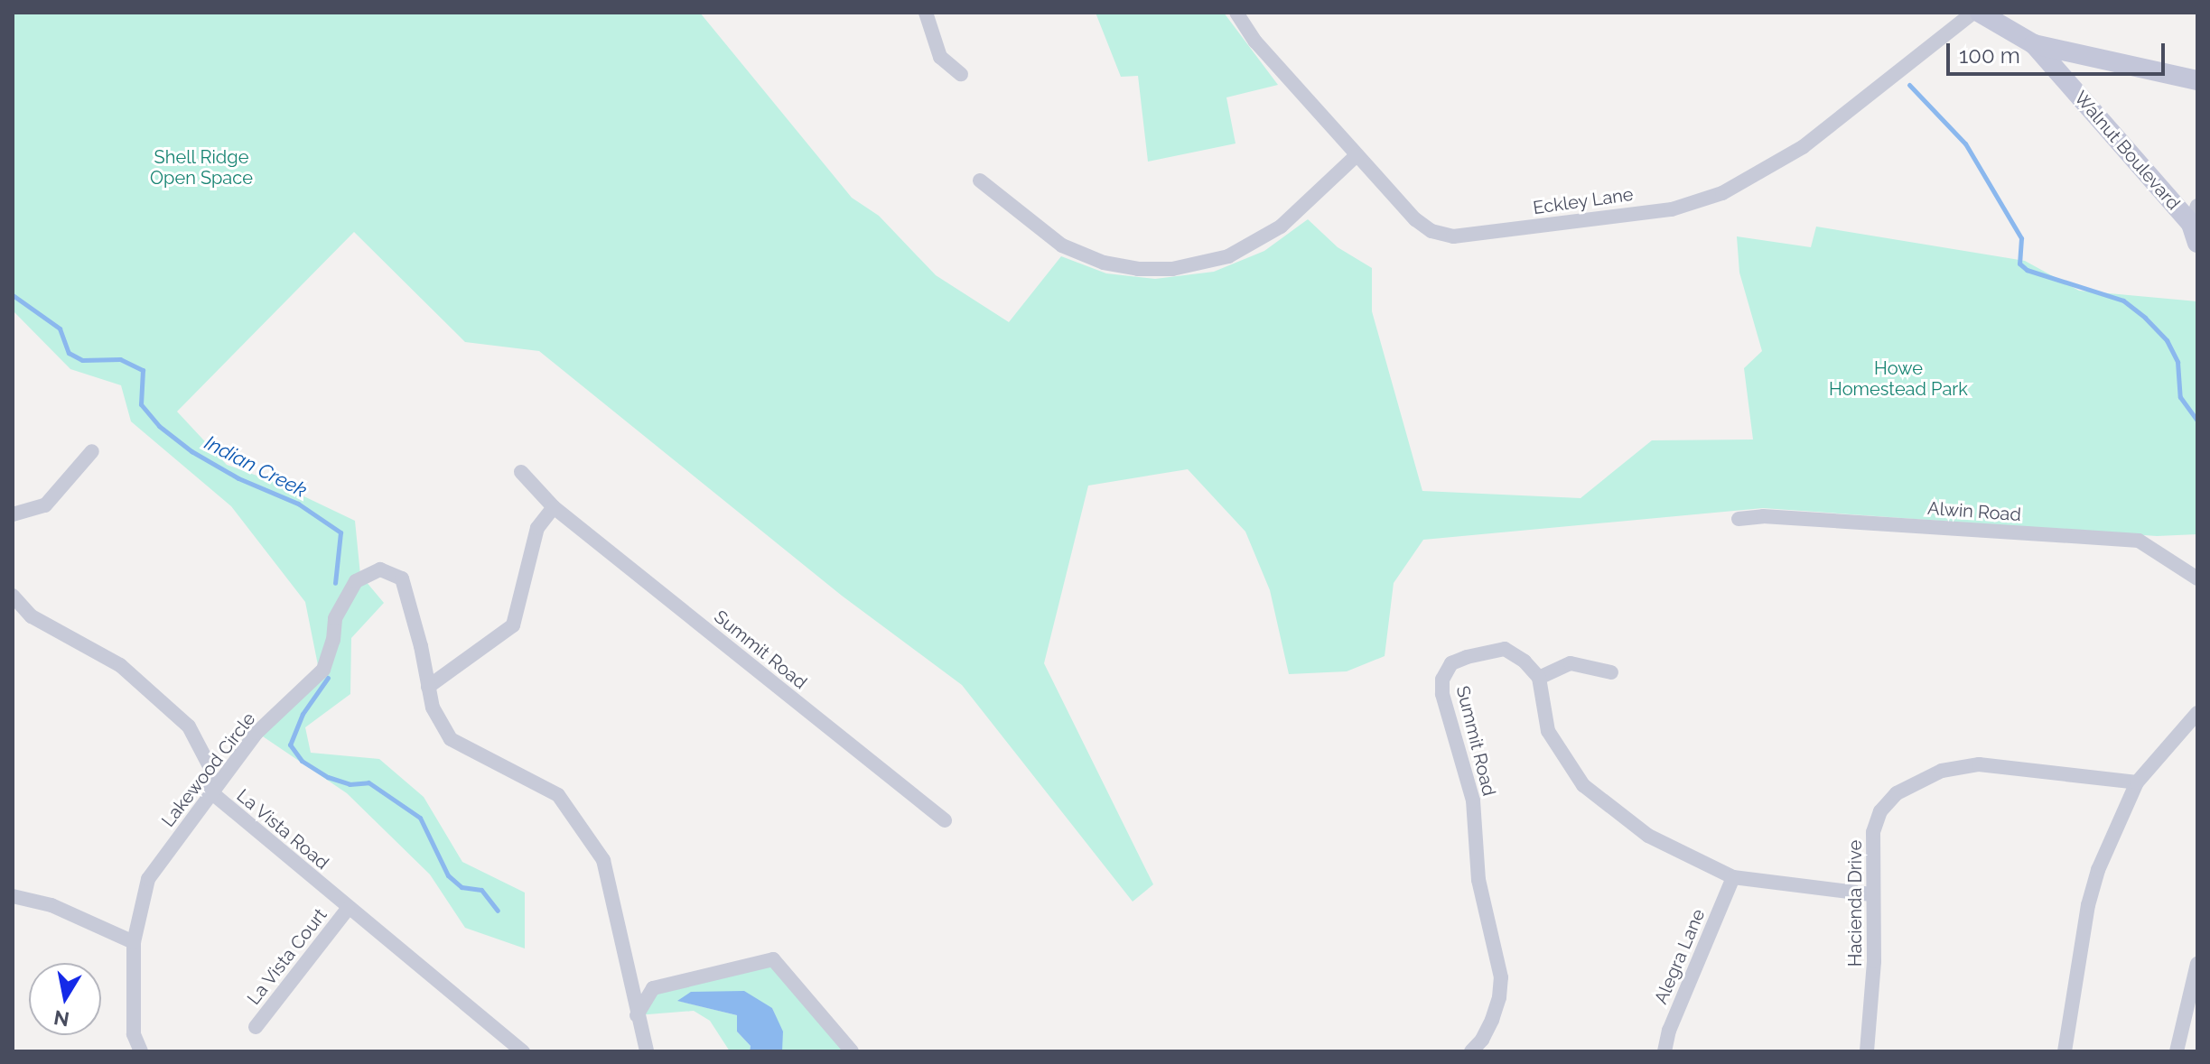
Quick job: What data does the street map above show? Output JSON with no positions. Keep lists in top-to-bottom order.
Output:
{
  "streets": {
    "street": [
      "Walnut Boulevard",
      "Eckley Lane",
      "Alwin Road",
      "Summit Road",
      "Lakewood Circle",
      "La Vista Road",
      "Hacienda Drive",
      "La Vista Court",
      "Alegra Lane"
    ]
  },
  "crossings": [
    ["Lakewood Circle", "La Vista Road"],
    ["La Vista Road", "La Vista Court"]
  ],
  "water": ["Indian Creek"],
  "parks": ["Shell Ridge Open Space", "Howe Homestead Park"],
  "scale_bar": "100 m",
  "north": "bottom"
}
